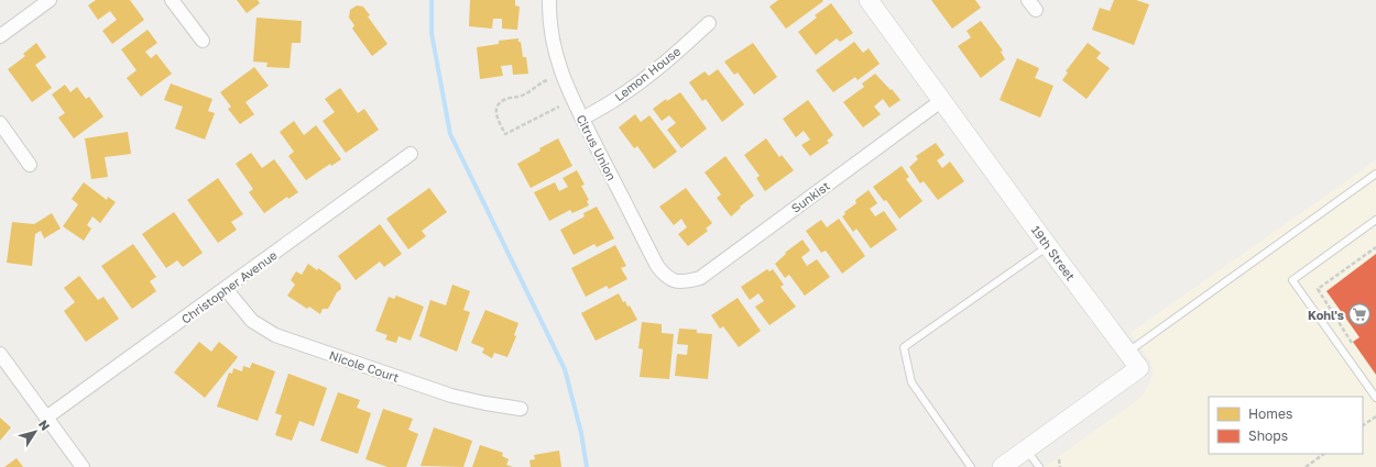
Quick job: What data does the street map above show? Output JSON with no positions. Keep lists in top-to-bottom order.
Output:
{
  "streets": {
    "main road": ["19th Street"],
    "street": [
      "Lemon House",
      "Citrus Union",
      "Sunkist",
      "Christopher Avenue",
      "Nicole Court"
    ]
  },
  "crossings": [
    ["Lemon House", "Citrus Union"],
    ["Citrus Union", "Sunkist"],
    ["Sunkist", "19th Street"],
    ["Christopher Avenue", "Nicole Court"]
  ],
  "places": {
    "supermarket": ["Kohl's"]
  },
  "legend": ["Homes", "Shops"],
  "north": "top right"
}
